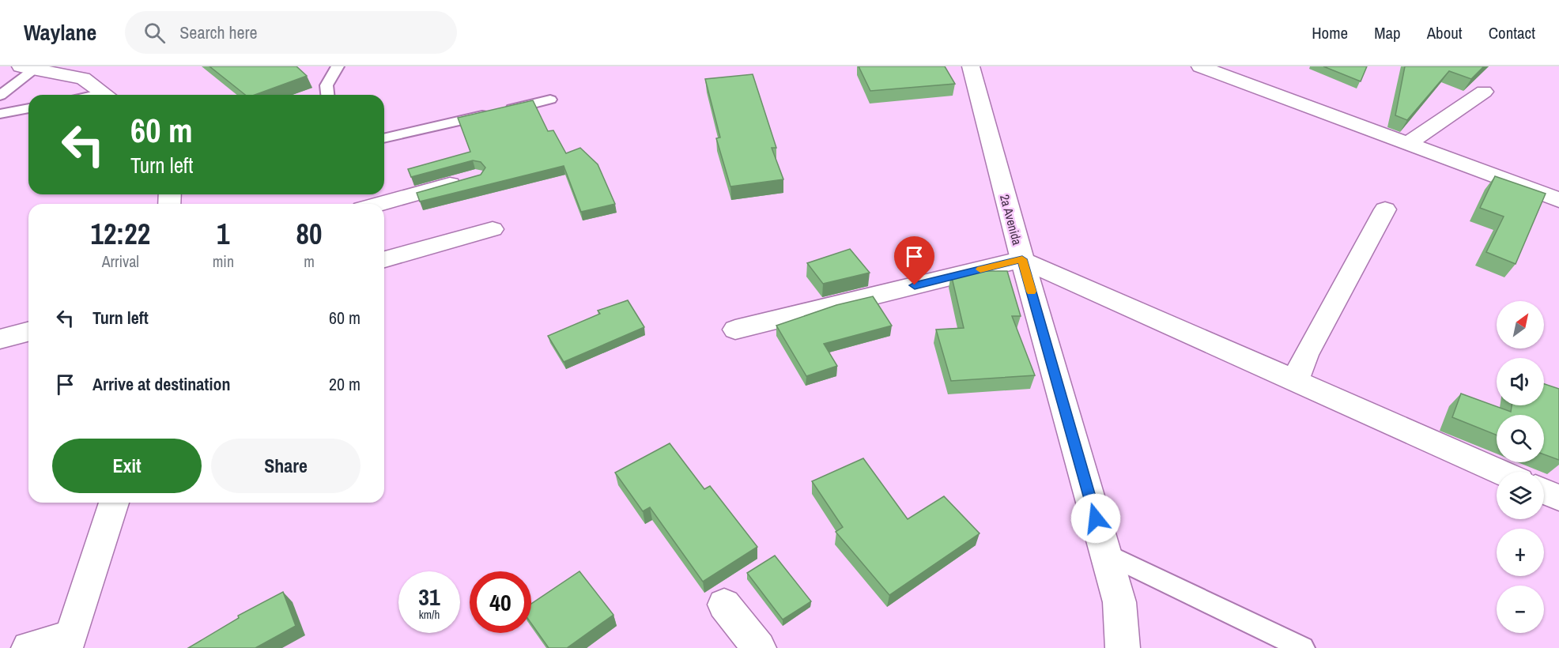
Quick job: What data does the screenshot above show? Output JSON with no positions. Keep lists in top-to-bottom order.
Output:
{
  "streets": {
    "street": ["2a Avenida"]
  },
  "north": "top right",
  "page": {
    "header": "Waylane",
    "search": "Search here",
    "nav": [
      "Home",
      "Map",
      "About",
      "Contact"
    ],
    "turn": ["60 m", "Turn left"],
    "eta": [
      "12:22",
      "Arrival",
      "1",
      "min",
      "80",
      "m"
    ],
    "list": [
      {
        "name": "Turn left",
        "value": "60 m"
      },
      {
        "name": "Arrive at destination",
        "value": "20 m"
      }
    ],
    "map_buttons": ["+", "−"],
    "buttons": ["Exit", "Share"],
    "speed": "31 km/h",
    "limit": "40"
  }
}
